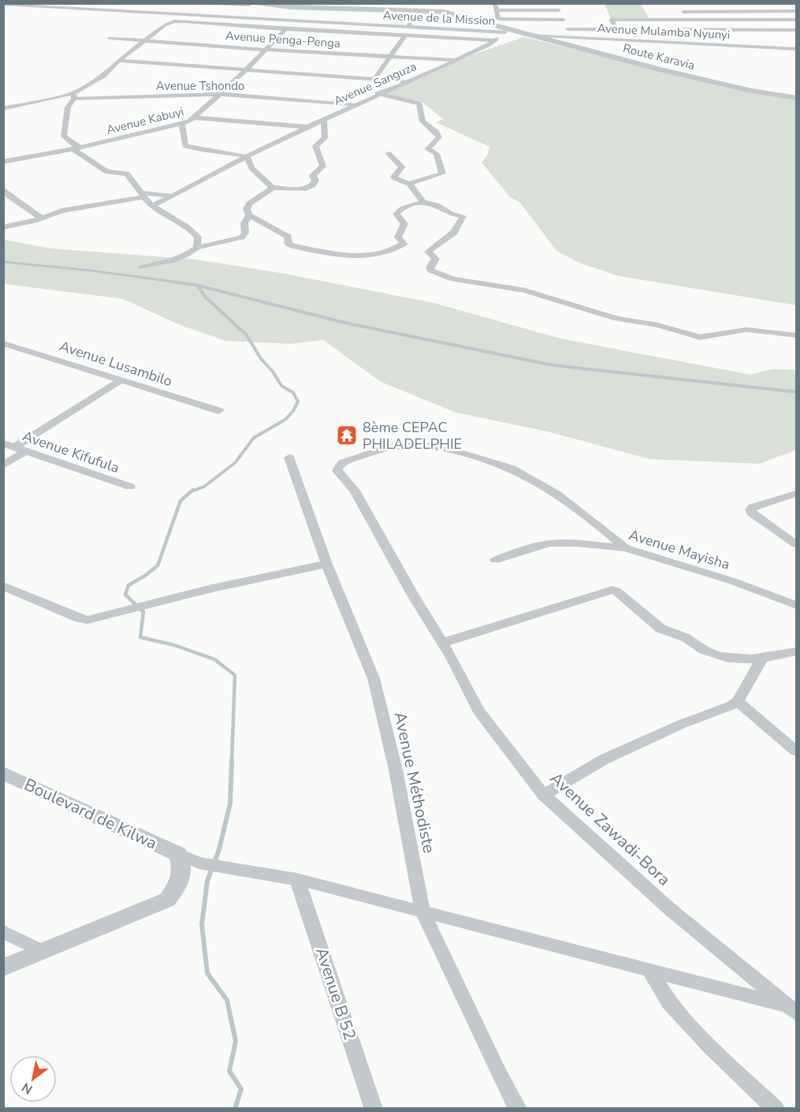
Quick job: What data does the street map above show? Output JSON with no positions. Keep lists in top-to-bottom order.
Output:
{
  "streets": {
    "street": [
      "Avenue de la Mission",
      "Avenue Mulamba Nyunyi",
      "Avenue Penga-Penga",
      "Route Karavia",
      "Avenue Sanguza",
      "Avenue Tshondo",
      "Avenue Kabuyi",
      "Avenue Lusambilo",
      "Avenue Kifufula",
      "Avenue Mayisha",
      "Avenue Méthodiste",
      "Boulevard de Kilwa",
      "Avenue Zawadi-Bora",
      "Avenue B 52"
    ]
  },
  "crossings": [
    ["Avenue de la Mission", "Route Karavia"],
    ["Avenue de la Mission", "Avenue Sanguza"],
    ["Avenue Mulamba Nyunyi", "Route Karavia"],
    ["Avenue Penga-Penga", "Avenue Sanguza"],
    ["Avenue Penga-Penga", "Avenue Kabuyi"],
    ["Route Karavia", "Avenue Sanguza"],
    ["Avenue Sanguza", "Avenue Tshondo"],
    ["Avenue Tshondo", "Avenue Kabuyi"],
    ["Avenue Mayisha", "Avenue Zawadi-Bora"]
  ],
  "places": {
    "temple": ["8ème CEPAC PHILADELPHIE"]
  },
  "north": "bottom left"
}
